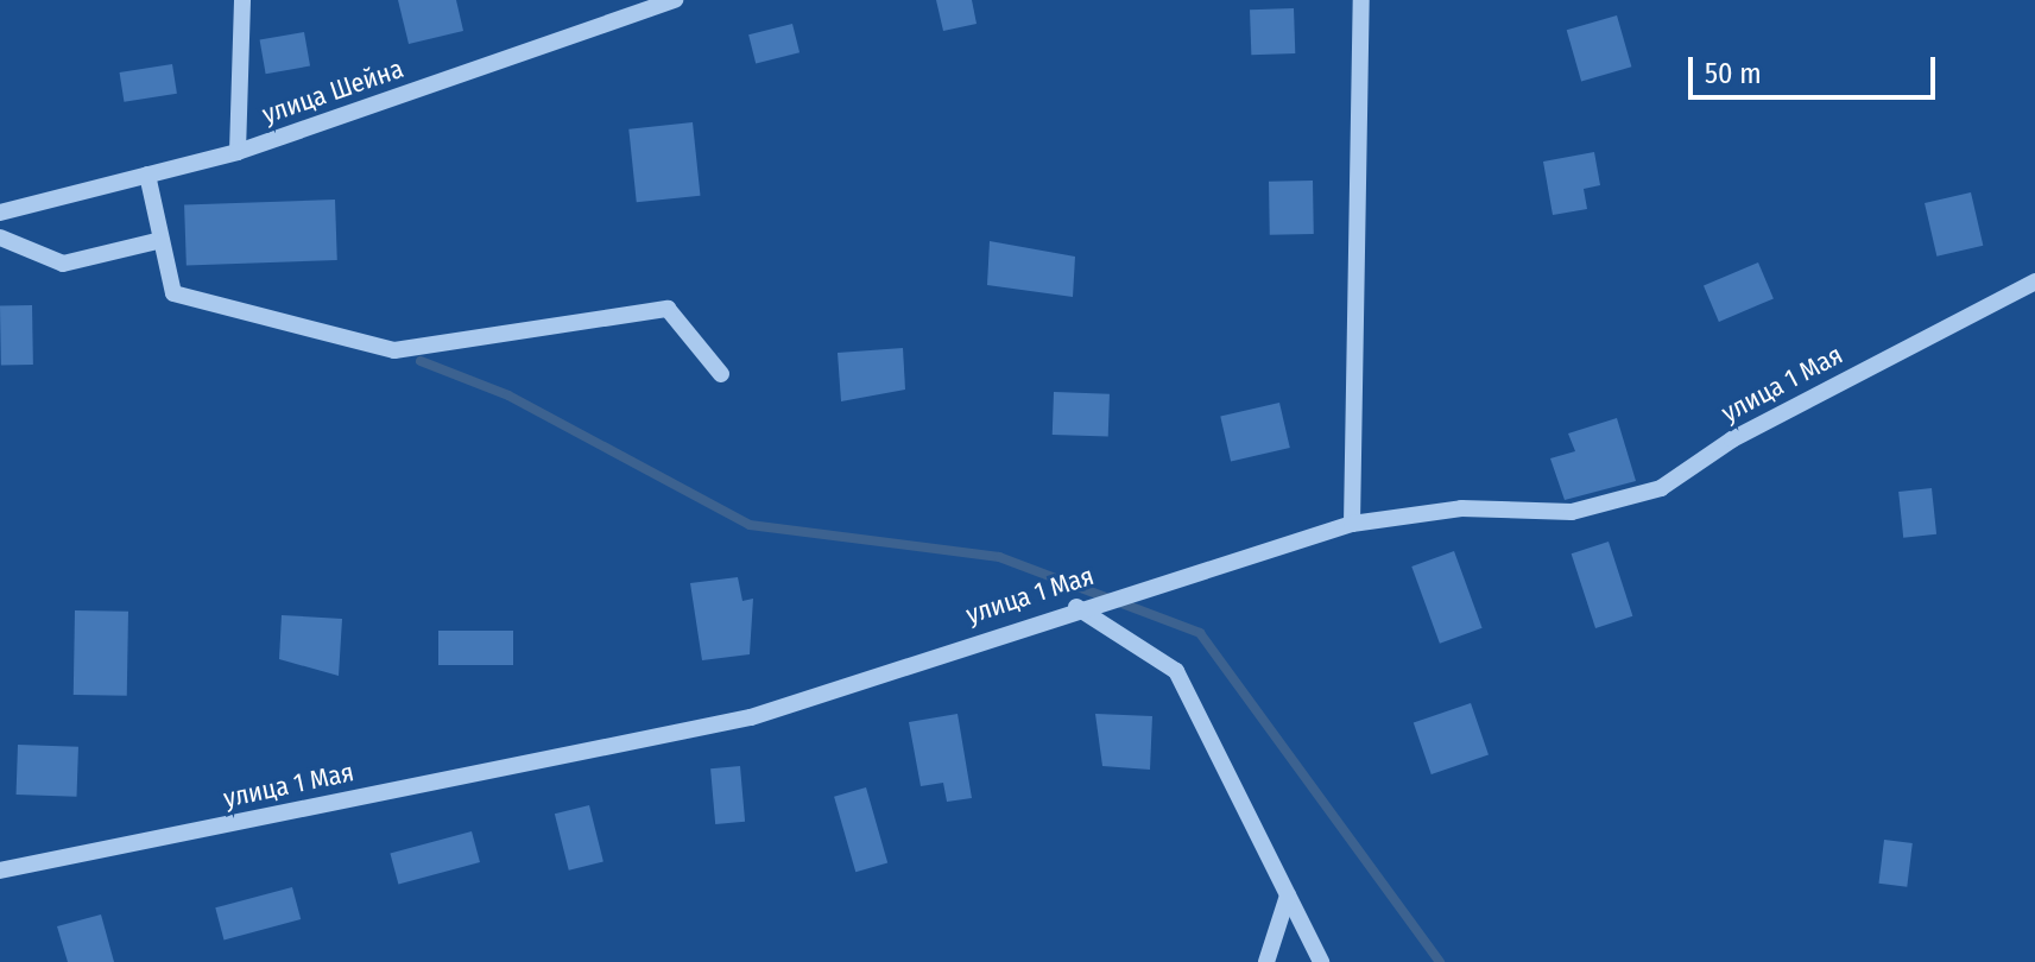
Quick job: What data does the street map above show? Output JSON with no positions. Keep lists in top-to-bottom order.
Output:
{
  "streets": {
    "street": ["улица Шейна", "улица 1 Мая"]
  },
  "scale_bar": "50 m"
}
